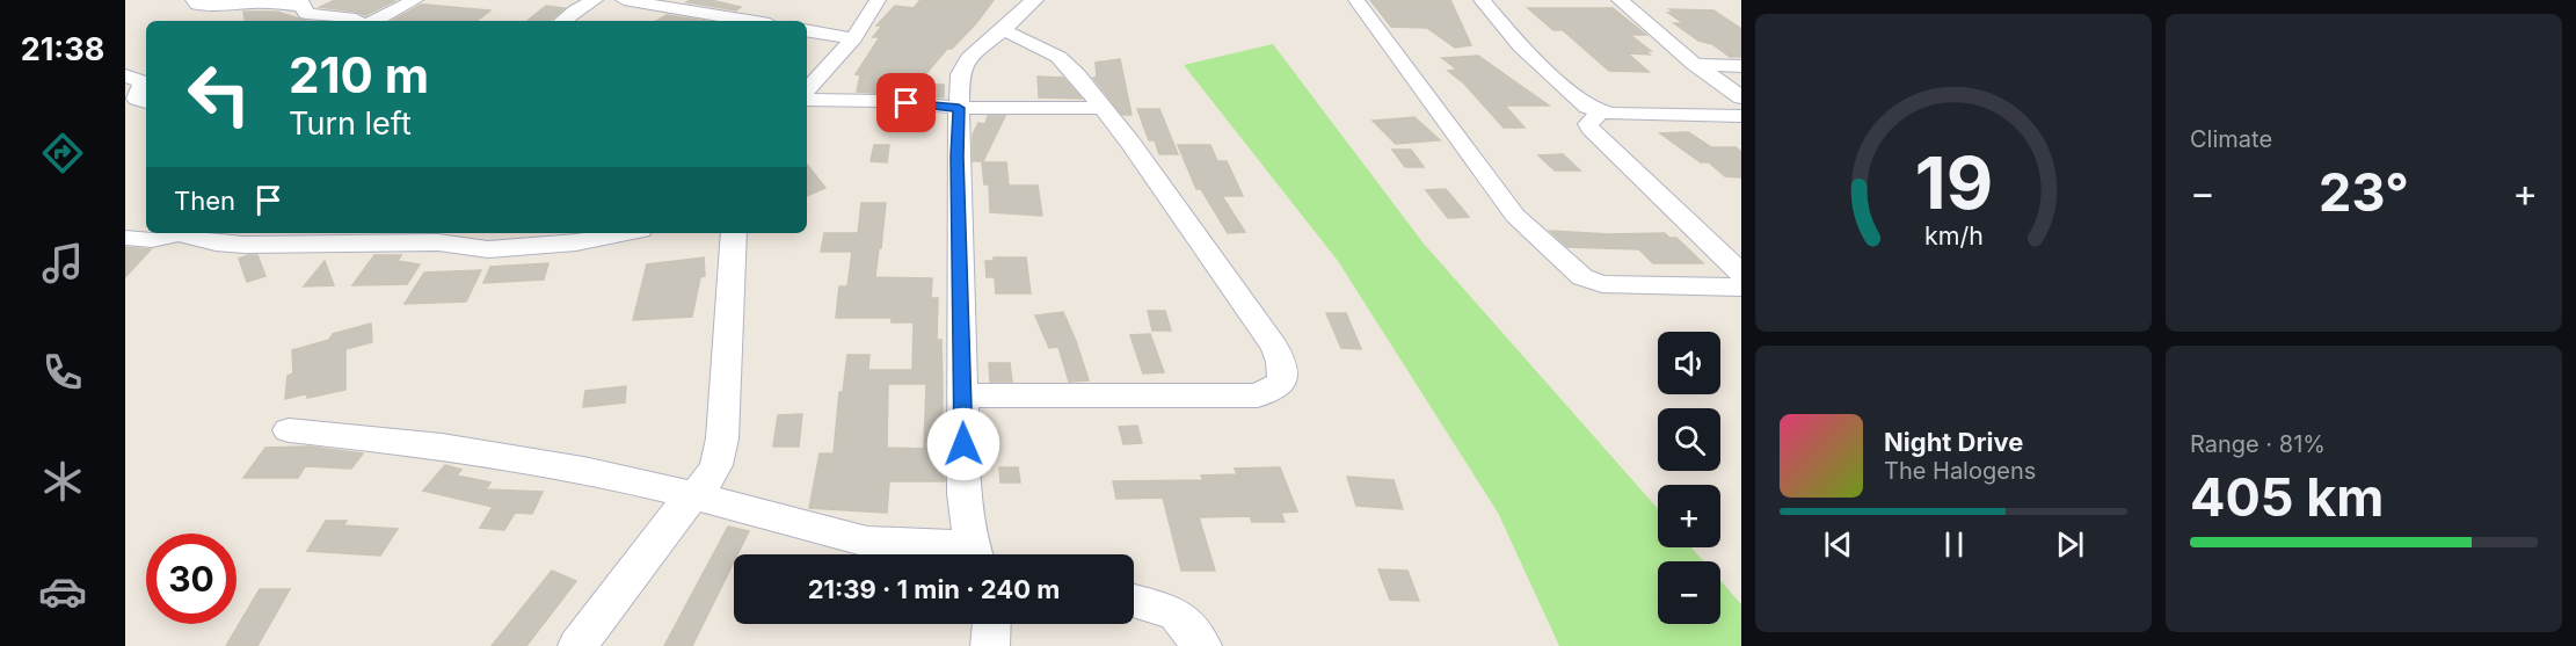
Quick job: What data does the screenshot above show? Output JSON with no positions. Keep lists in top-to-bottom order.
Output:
{
  "page": {
    "tabs": "21:38",
    "tile": [
      "Climate",
      ["Range · 81%", "405 km"]
    ],
    "turn": ["210 m", "Turn left"],
    "heat": ["−", "23°", "+"],
    "then": "Then",
    "map_buttons": ["+", "−"],
    "song": ["Night Drive", "The Halogens"],
    "limit": "30",
    "trip": "21:39 · 1 min · 240 m",
    "gauge": ["19", "km/h"]
  }
}
